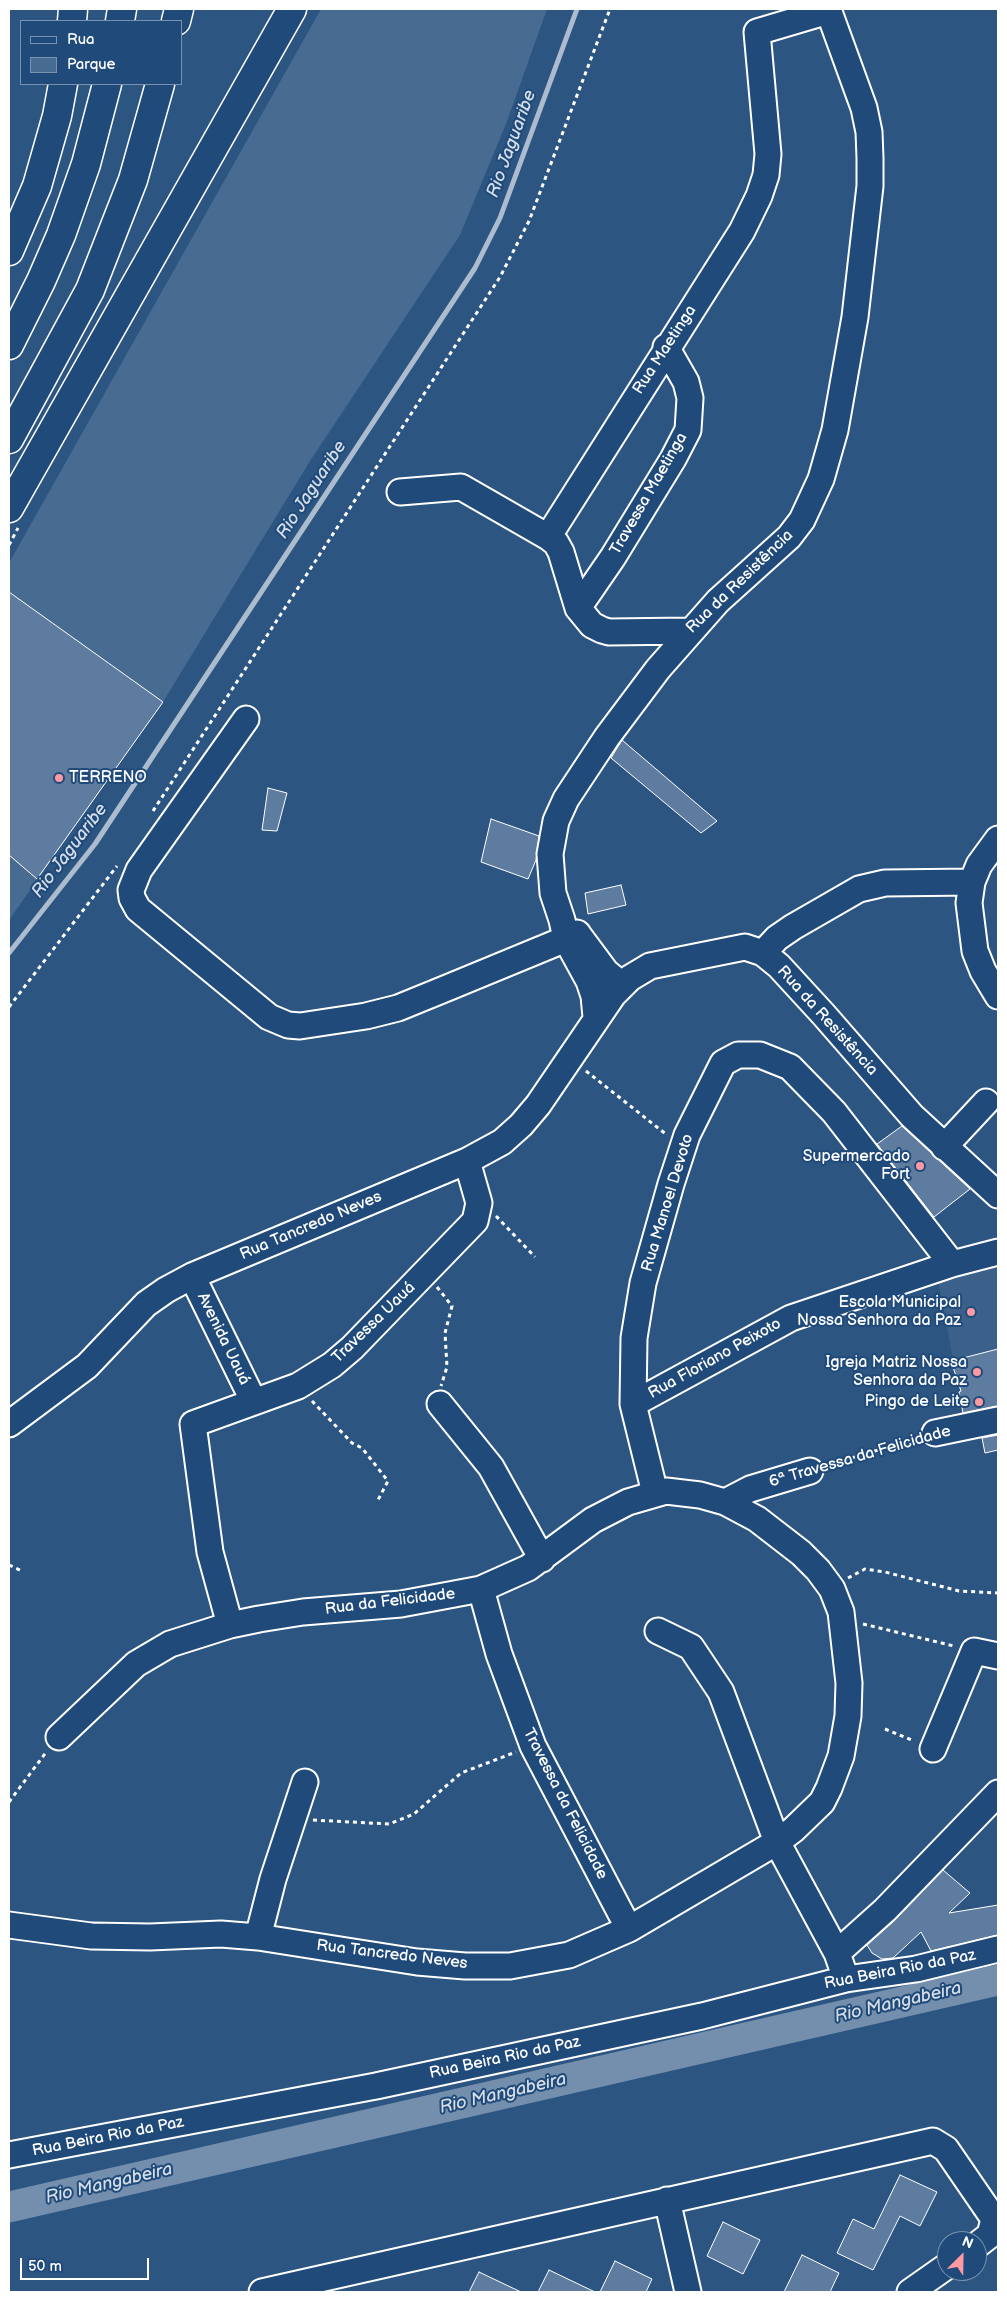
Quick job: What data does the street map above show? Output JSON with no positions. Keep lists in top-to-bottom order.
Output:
{
  "streets": {
    "street": [
      "Rua Maetinga",
      "Travessa Maetinga",
      "Rua da Resistência",
      "Rua Manoel Devoto",
      "Rua Tancredo Neves",
      "Travessa Uauá",
      "Avenida Uauá",
      "Rua Floriano Peixoto",
      "6ª Travessa da Felicidade",
      "Rua da Felicidade",
      "Travessa da Felicidade",
      "Rua Beira Rio da Paz"
    ]
  },
  "crossings": [
    ["Rua Maetinga", "Travessa Maetinga"],
    ["Rua Maetinga", "Rua da Resistência"],
    ["Rua da Resistência", "Rua Tancredo Neves"],
    ["Rua Manoel Devoto", "Rua Floriano Peixoto"],
    ["Rua Manoel Devoto", "Rua da Felicidade"],
    ["Rua Tancredo Neves", "Avenida Uauá"],
    ["Rua Tancredo Neves", "Rua da Felicidade"],
    ["Rua Tancredo Neves", "Travessa da Felicidade"],
    ["Travessa Uauá", "Avenida Uauá"],
    ["Travessa Uauá", "Rua da Felicidade"],
    ["6ª Travessa da Felicidade", "Rua da Felicidade"],
    ["Rua da Felicidade", "Travessa da Felicidade"]
  ],
  "water": ["Rio Jaguaribe", "Rio Mangabeira"],
  "places": [
    "TERRENO",
    "Supermercado Fort",
    "Escola Municipal Nossa Senhora da Paz",
    "Igreja Matriz Nossa Senhora da Paz",
    "Pingo de Leite"
  ],
  "legend": ["Rua", "Parque"],
  "scale_bar": "50 m",
  "north": "top right"
}
